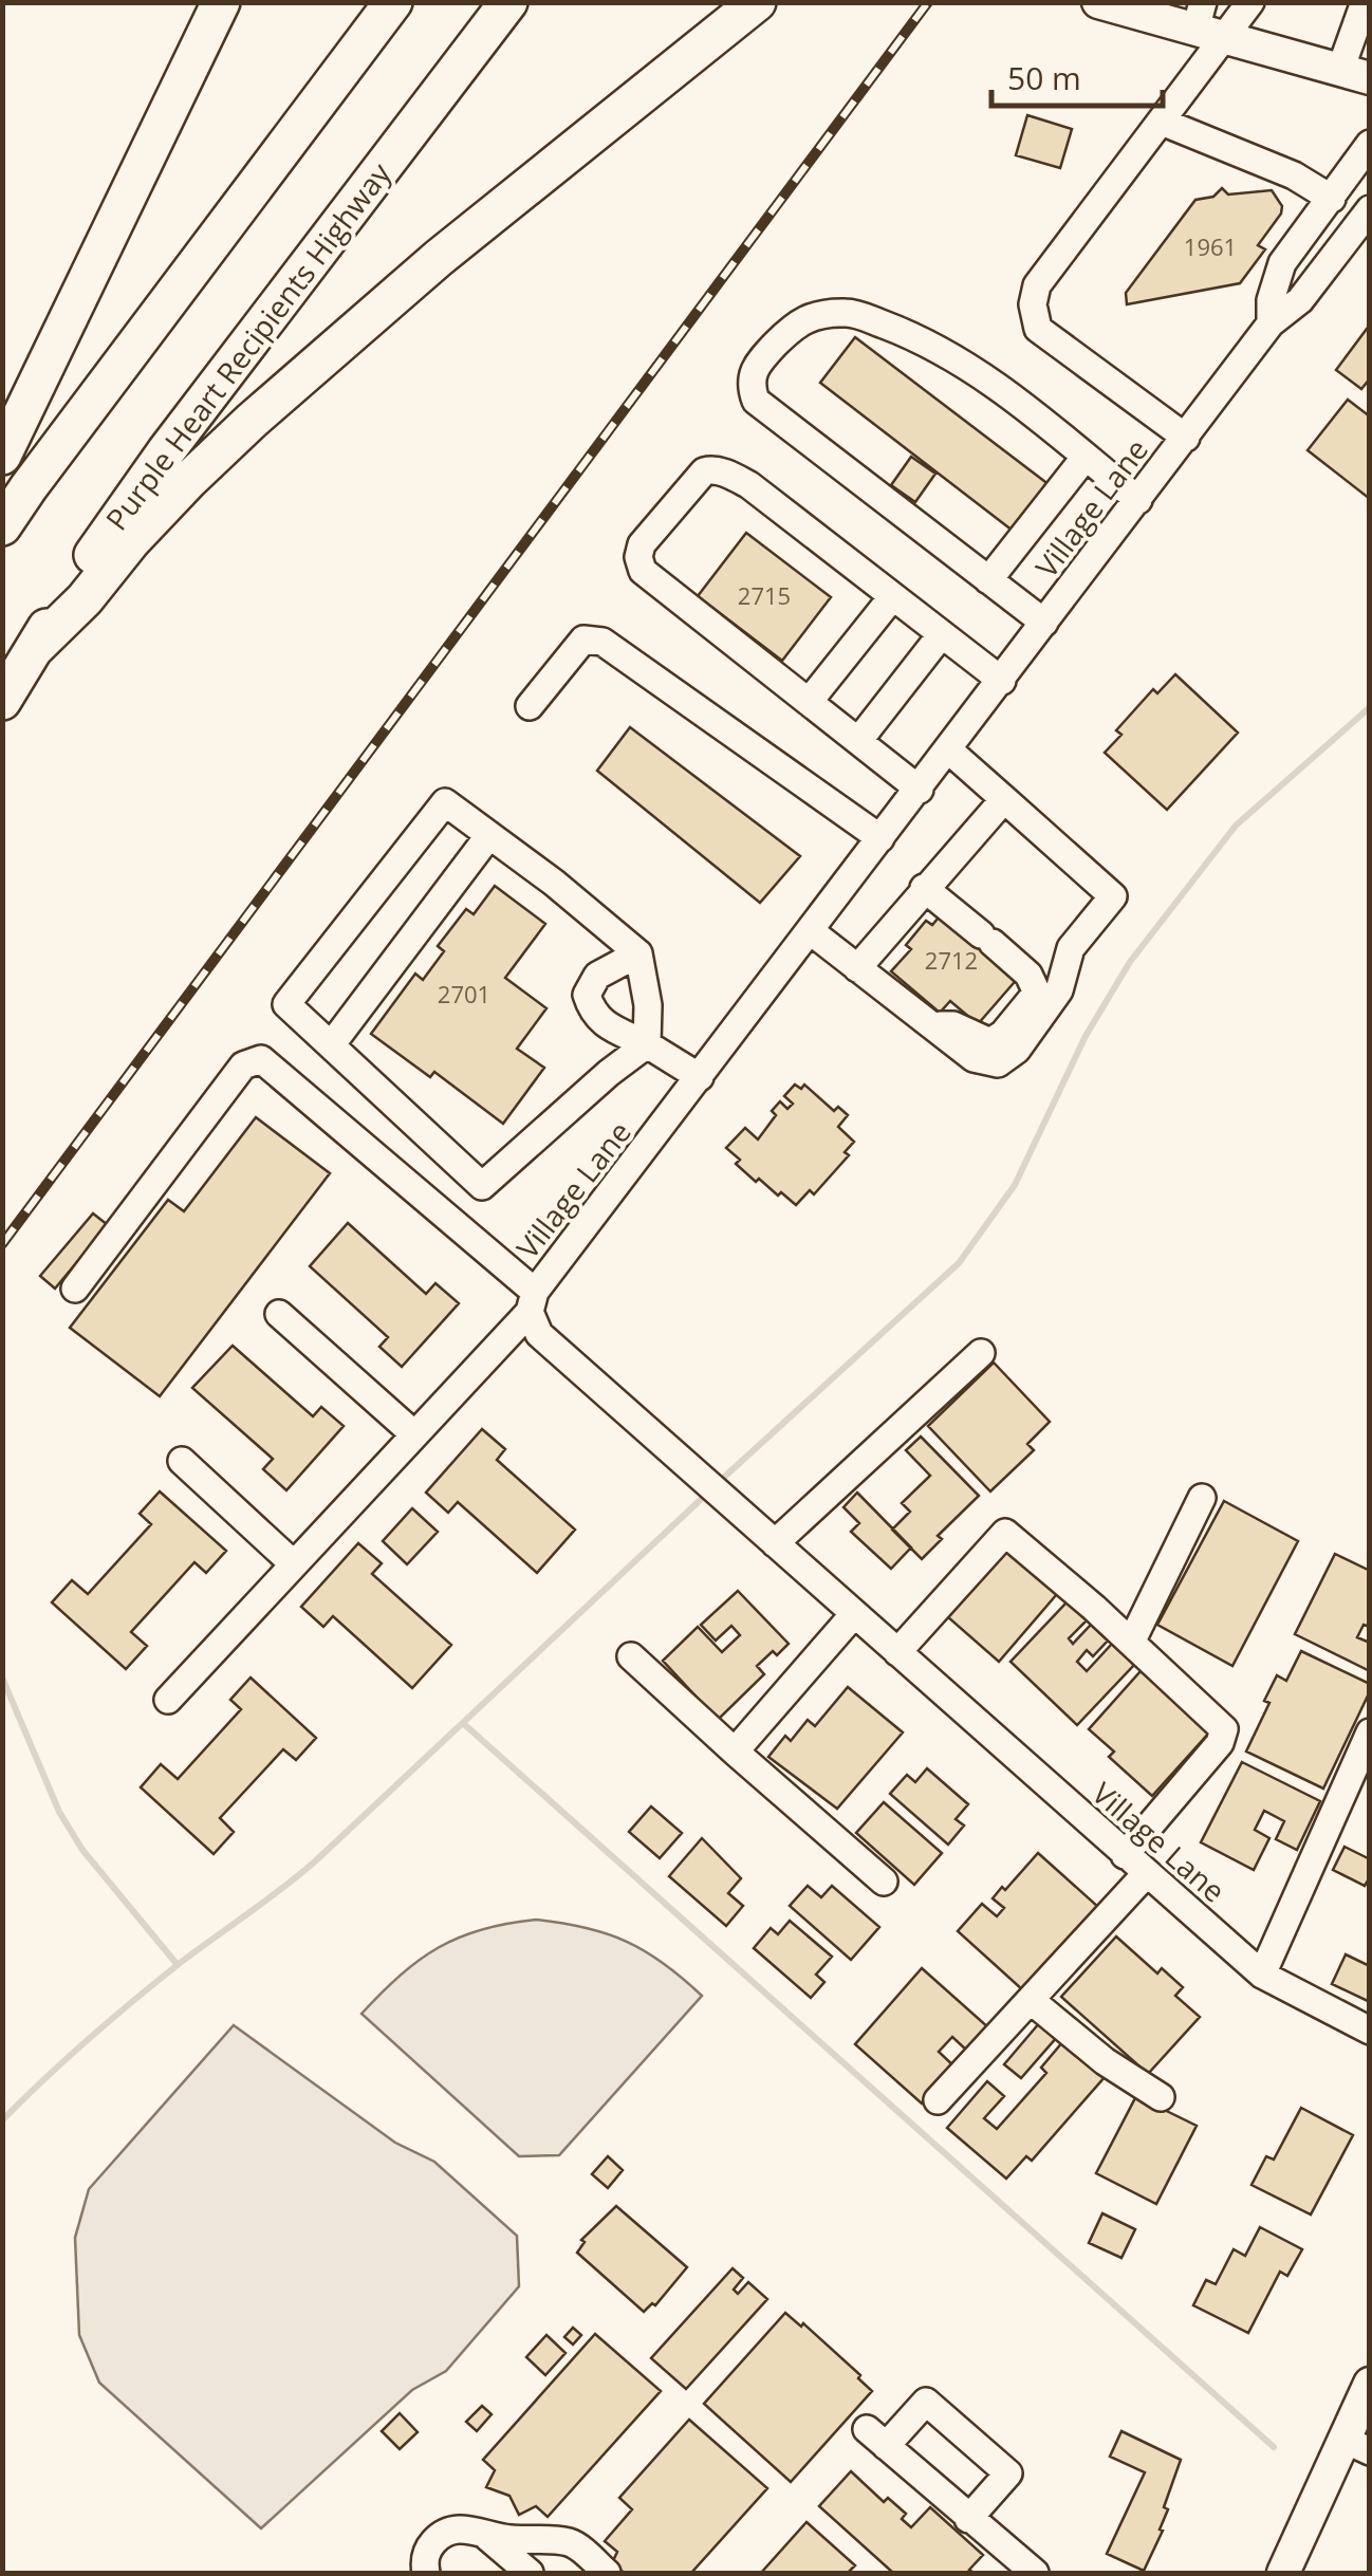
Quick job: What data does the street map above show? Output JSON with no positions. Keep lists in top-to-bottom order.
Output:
{
  "streets": {
    "highway": ["Purple Heart Recipients Highway"],
    "street": ["Village Lane"]
  },
  "house_numbers": [
    "1961",
    "2715",
    "2712",
    "2701"
  ],
  "scale_bar": "50 m"
}
